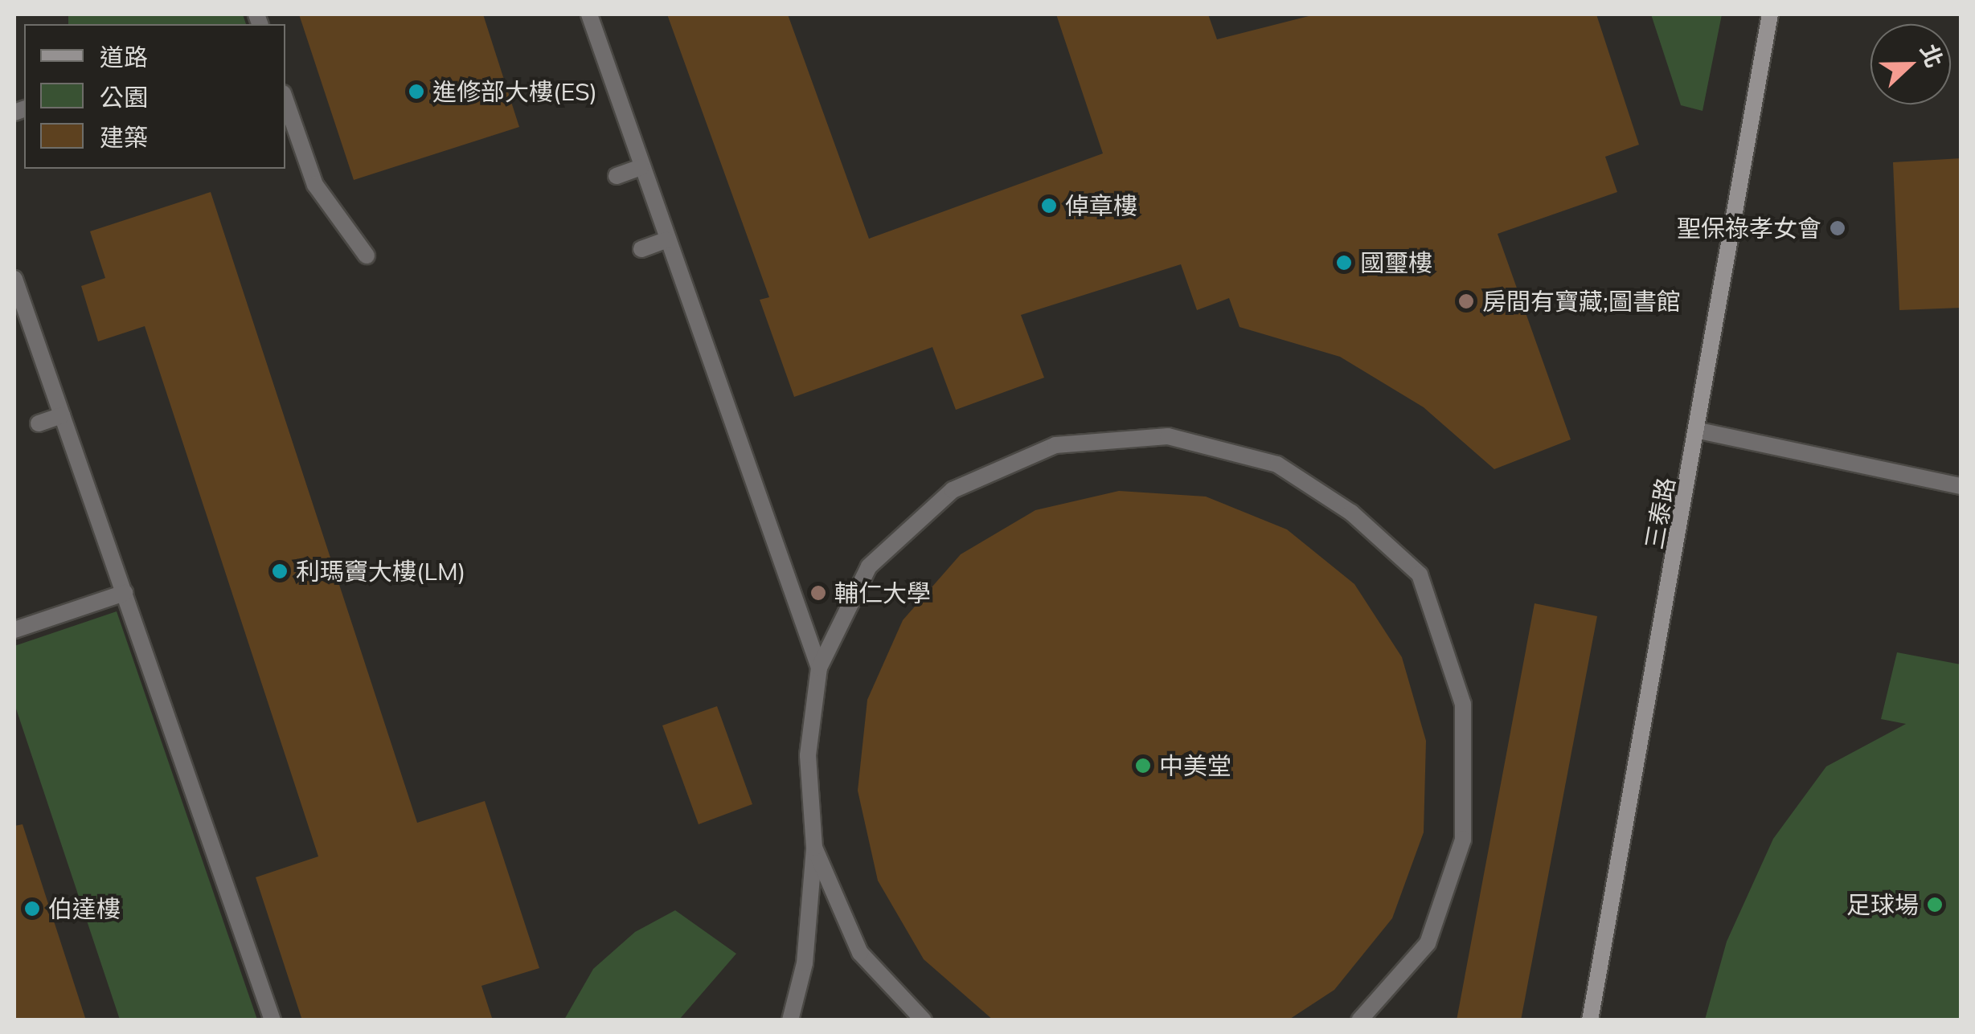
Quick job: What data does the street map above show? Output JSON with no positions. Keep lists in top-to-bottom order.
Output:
{
  "streets": {
    "street": ["三泰路"]
  },
  "places": [
    "進修部大樓(ES)",
    "倬章樓",
    "聖保祿孝女會",
    "國璽樓",
    "房間有寶藏;圖書館",
    "利瑪竇大樓(LM)",
    "輔仁大學",
    "中美堂",
    "足球場",
    "伯達樓"
  ],
  "legend": ["道路", "公園", "建築"],
  "north": "right"
}
